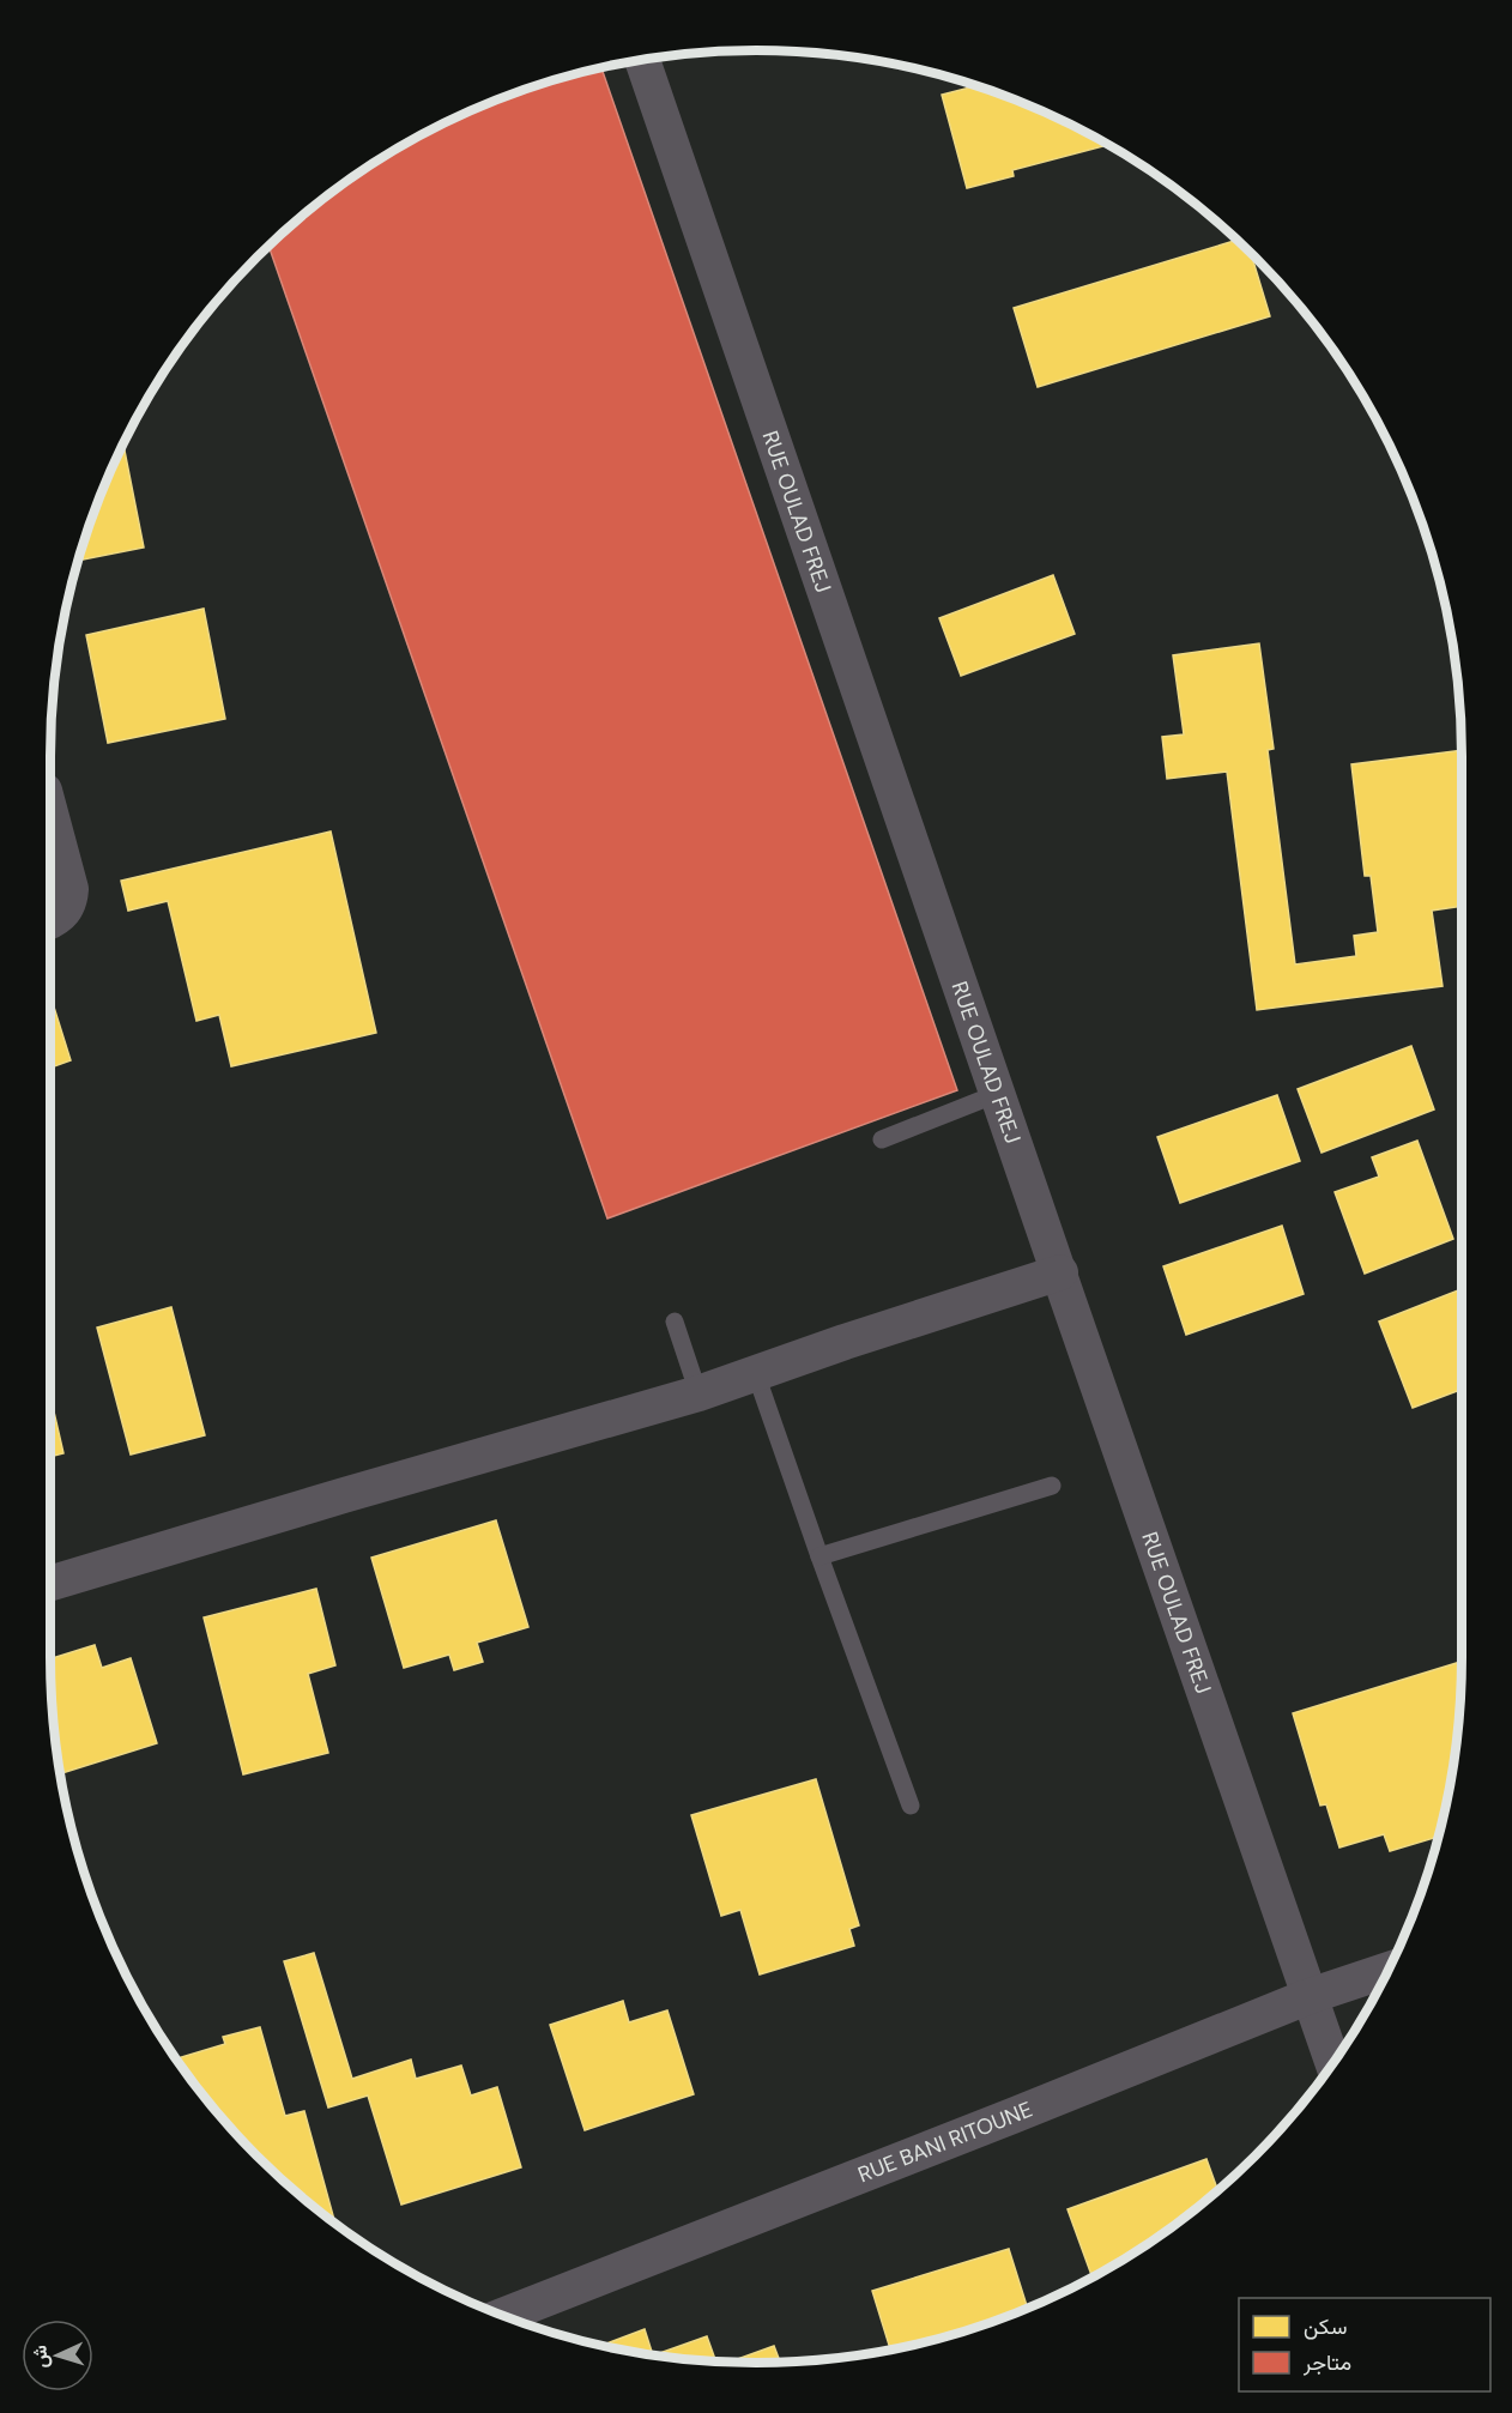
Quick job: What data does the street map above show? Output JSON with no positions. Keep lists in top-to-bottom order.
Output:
{
  "streets": {
    "street": ["RUE OULAD FREJ", "RUE BANI RITOUNE"]
  },
  "crossings": [
    ["RUE OULAD FREJ", "RUE BANI RITOUNE"]
  ],
  "legend": ["سكن", "متاجر"],
  "north": "left"
}
